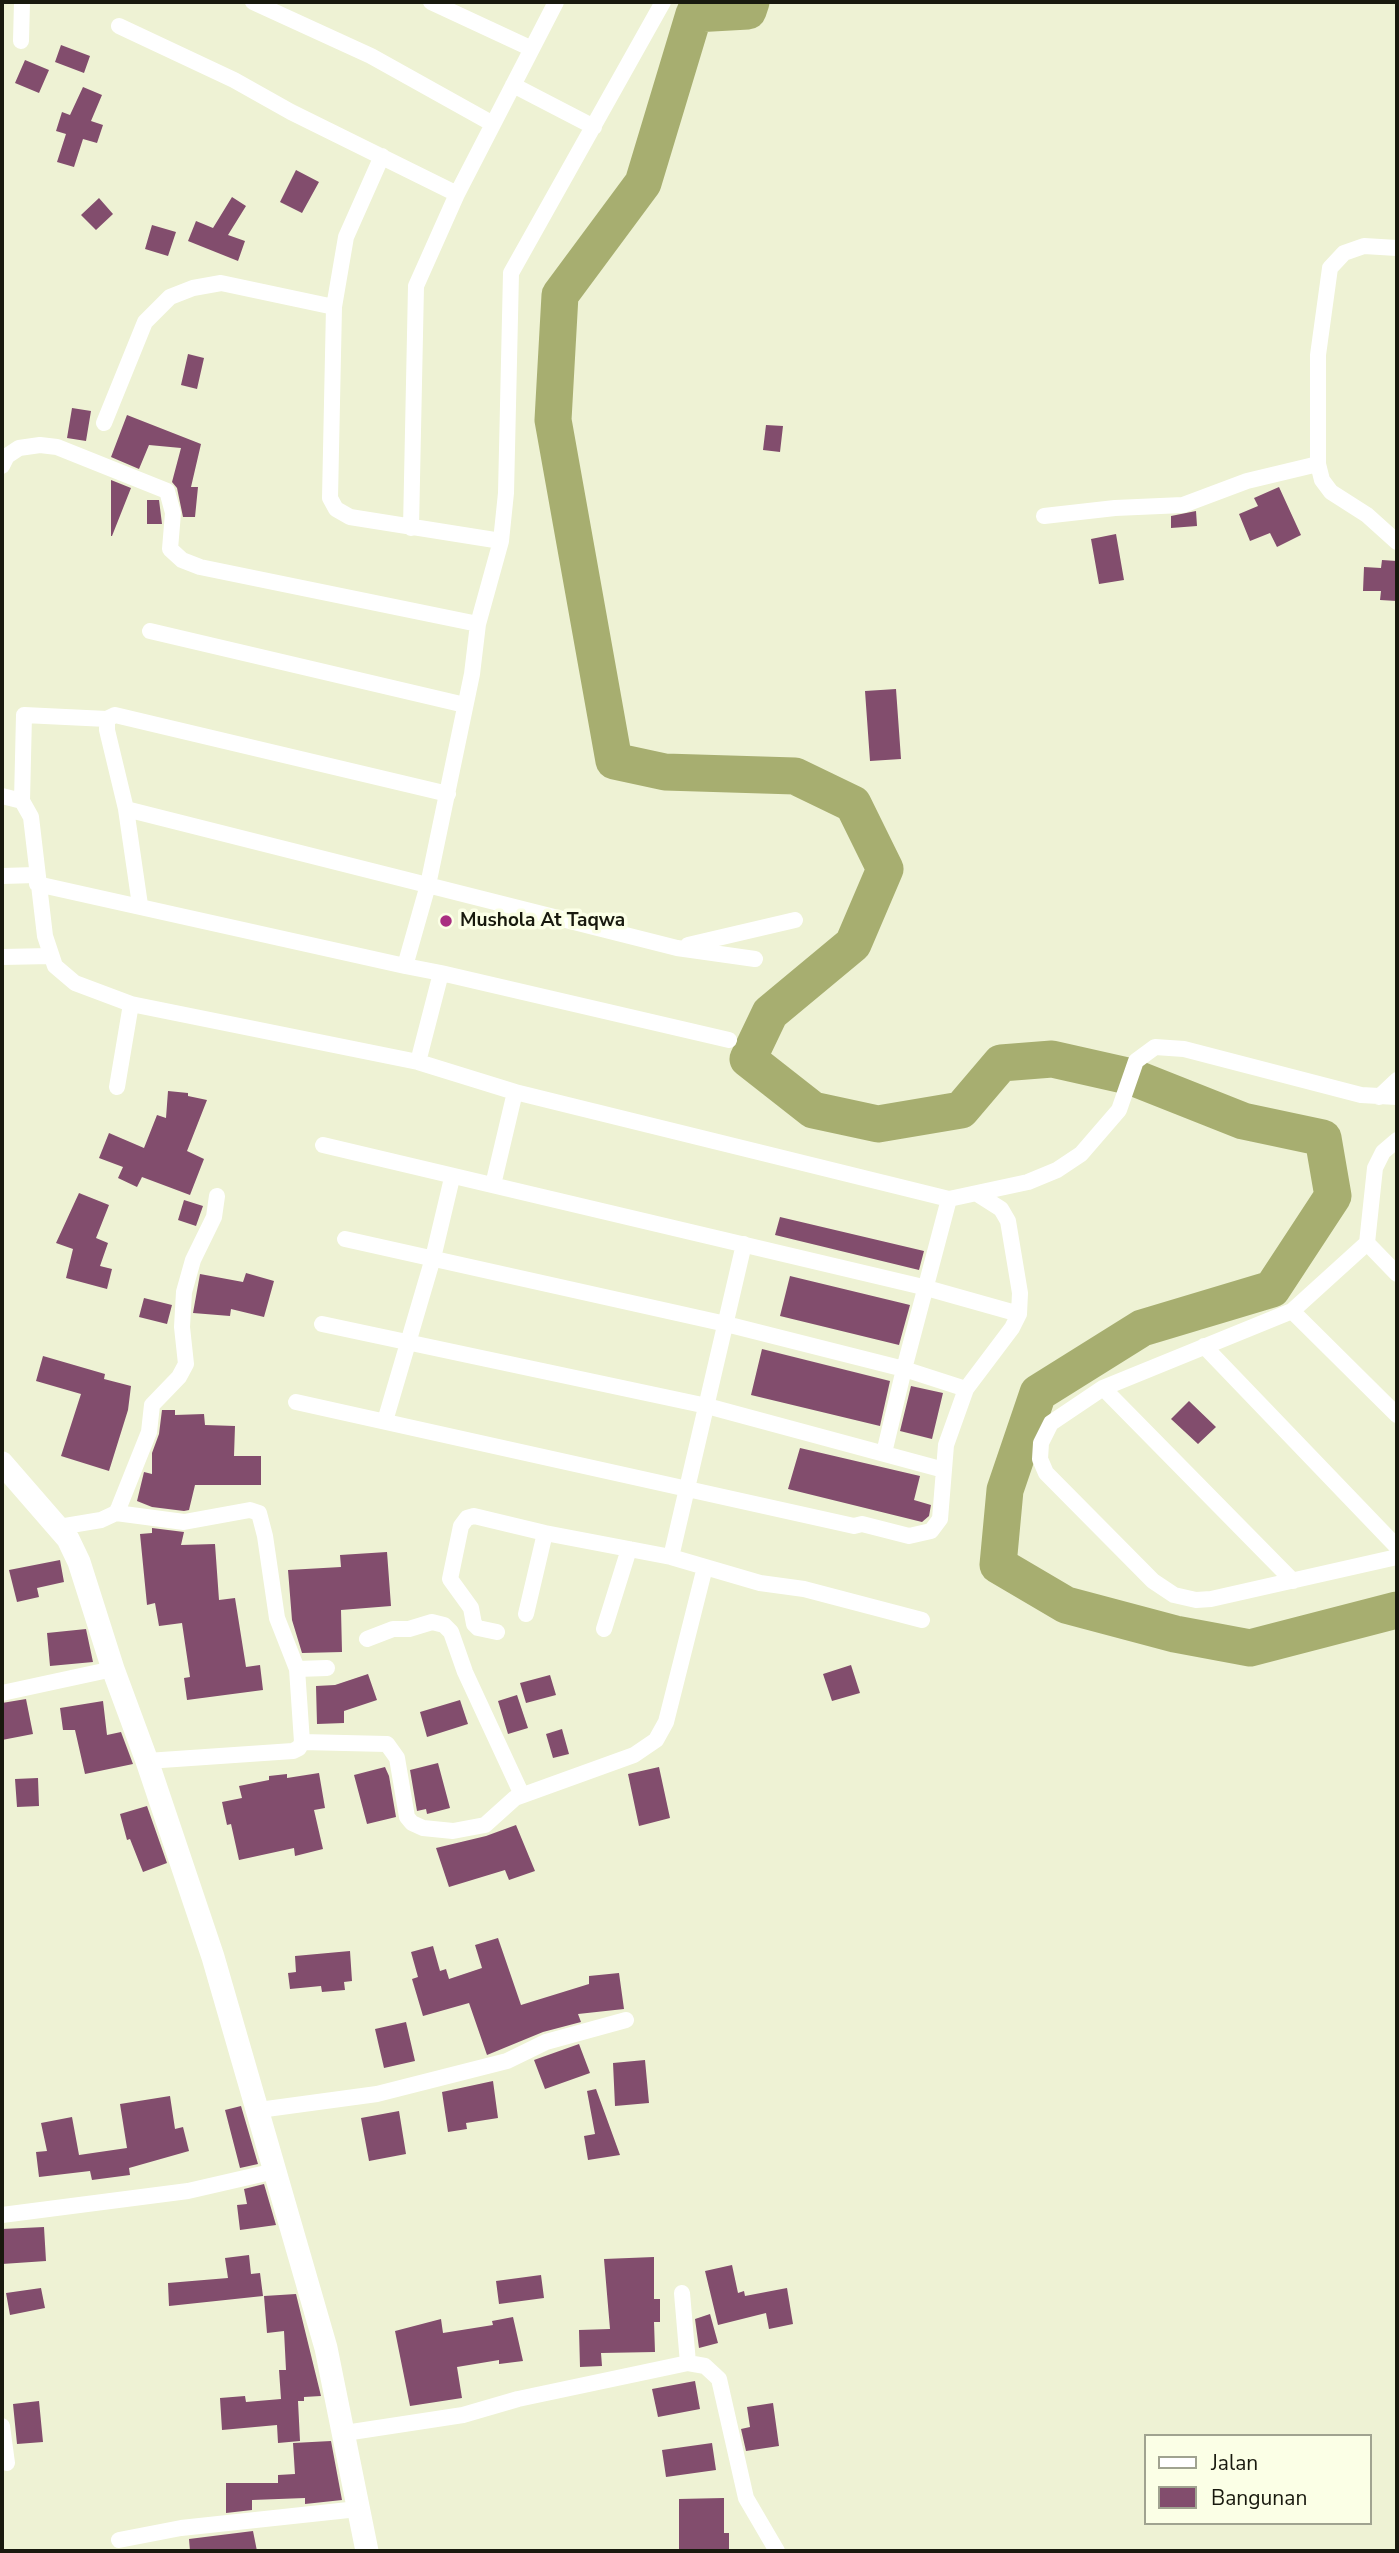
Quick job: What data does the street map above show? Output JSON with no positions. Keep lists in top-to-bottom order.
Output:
{
  "places": ["Mushola At Taqwa"],
  "legend": ["Jalan", "Bangunan"]
}
